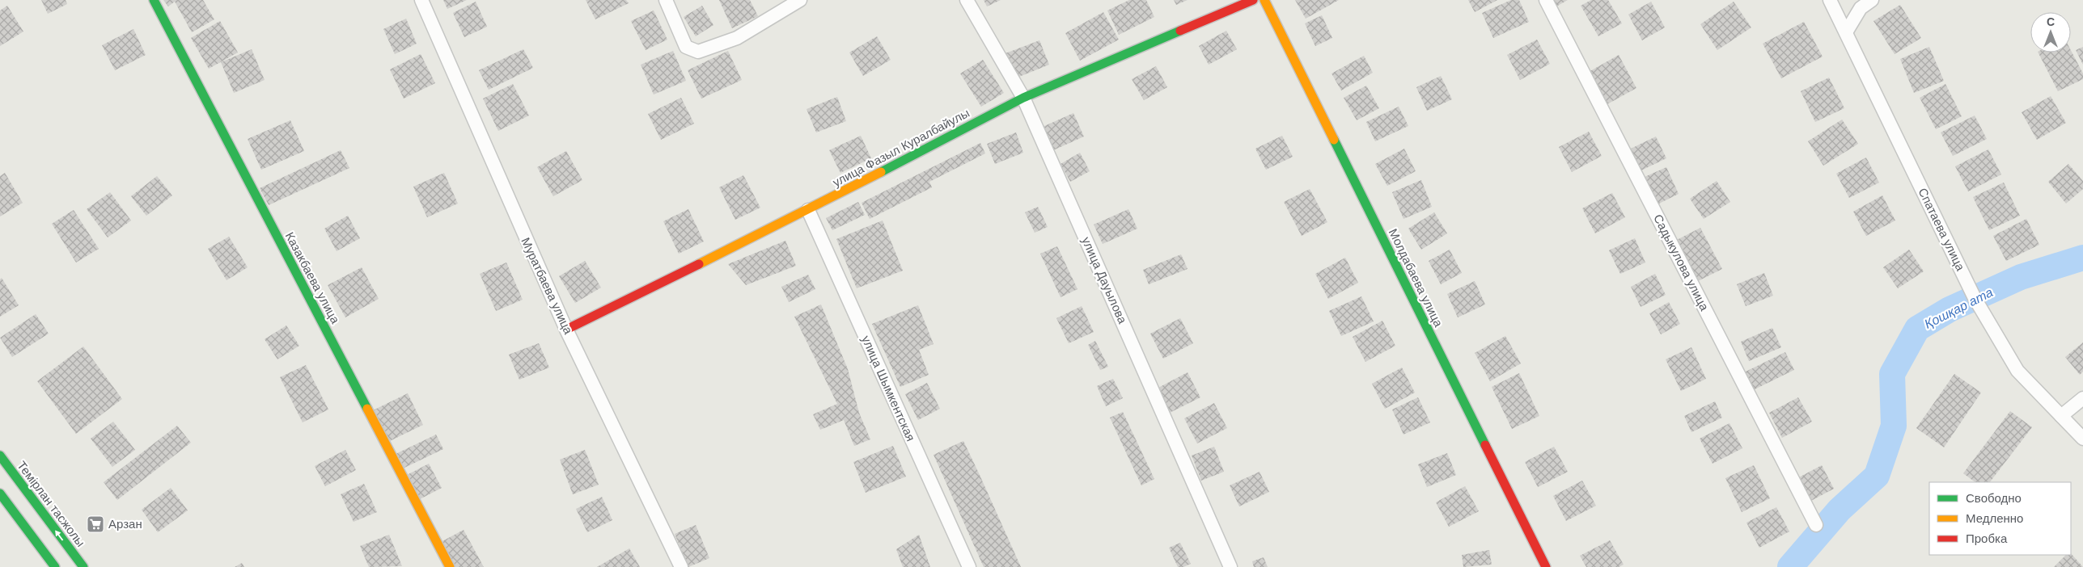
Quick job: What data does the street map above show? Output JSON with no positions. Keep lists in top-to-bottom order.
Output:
{
  "streets": {
    "street": [
      "улица Фазыл Куралбайулы",
      "Спатаева улица",
      "Садыкулова улица",
      "Казакбаева улица",
      "Молдабаева улица",
      "улица Дауылова",
      "Муратбаева улица",
      "улица Шымкентская",
      "Темірлан тасжолы"
    ]
  },
  "crossings": [
    ["улица Фазыл Куралбайулы", "улица Дауылова"],
    ["улица Фазыл Куралбайулы", "Муратбаева улица"],
    ["улица Фазыл Куралбайулы", "улица Шымкентская"]
  ],
  "water": ["Қошқар ата"],
  "places": {
    "supermarket": ["Арзан"]
  },
  "legend": ["Свободно", "Медленно", "Пробка"],
  "north": "top"
}
